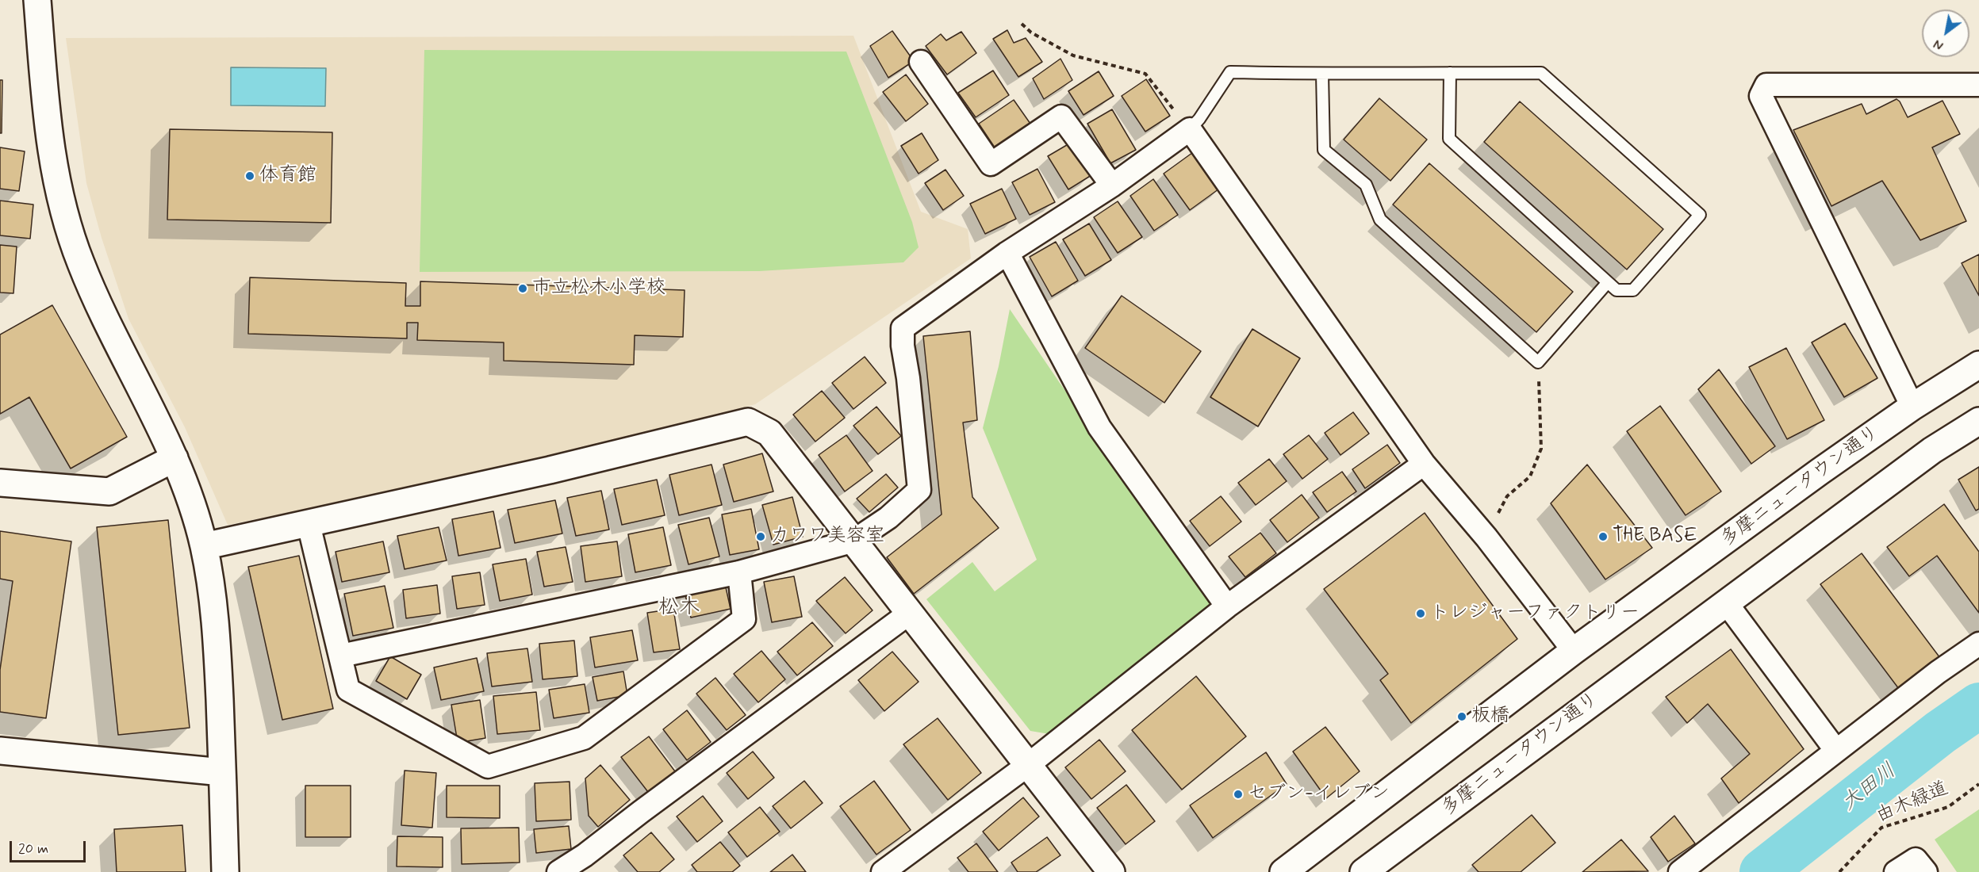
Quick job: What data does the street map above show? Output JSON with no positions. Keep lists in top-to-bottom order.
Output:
{
  "streets": {
    "street": ["多摩ニュータウン通り"],
    "path": ["由木緑道"]
  },
  "districts": ["松木"],
  "water": ["大田川"],
  "places": [
    "体育館",
    "市立松木小学校",
    "カワワ美容室",
    "THE BASE",
    "トレジャーファクトリー",
    "板橋",
    "セブン-イレブン"
  ],
  "scale_bar": "20 m",
  "north": "bottom left"
}
